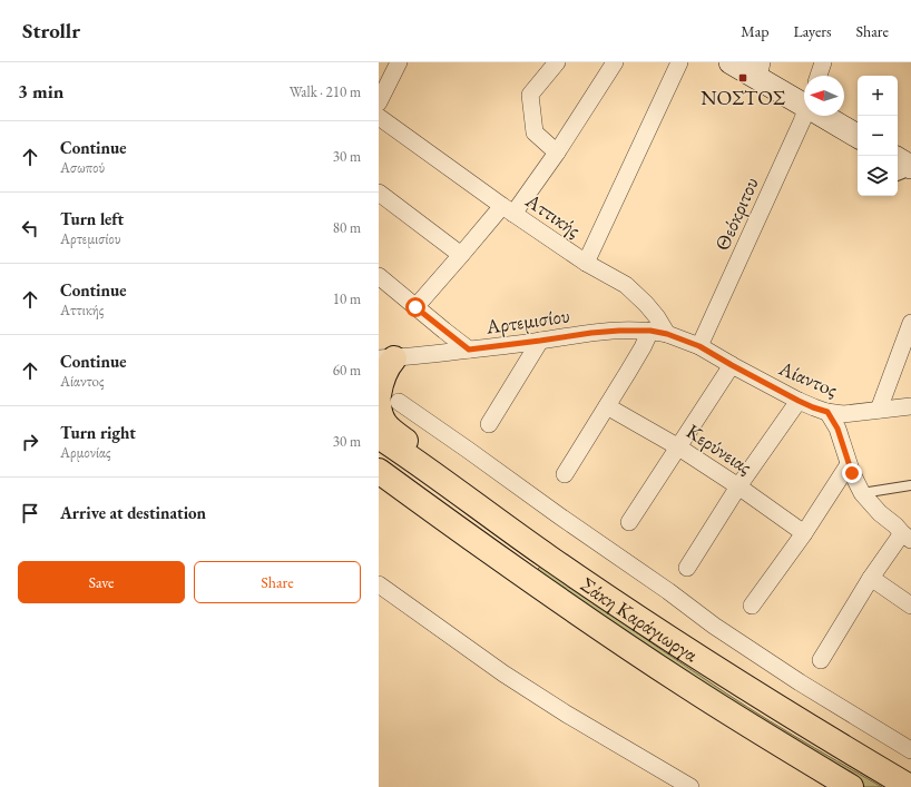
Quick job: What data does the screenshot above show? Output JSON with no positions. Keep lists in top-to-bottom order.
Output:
{
  "streets": {
    "main road": ["Σάκη Καράγιωργα"],
    "street": [
      "Θεόκριτου",
      "Αττικής",
      "Αρτεμισίου",
      "Αίαντoς",
      "Κερύνειας"
    ]
  },
  "crossings": [
    ["Θεόκριτου", "Αίαντoς"],
    ["Αττικής", "Αρτεμισίου"]
  ],
  "places": {
    "transit": ["ΝΟΣΤΟΣ"]
  },
  "north": "left",
  "page": {
    "header": "Strollr",
    "nav": ["Map", "Layers", "Share"],
    "heading": ["3 min", "Walk · 210 m"],
    "map_buttons": ["+", "−"],
    "list": [
      ["Continue", "Ασωπού", "30 m"],
      ["Turn left", "Αρτεμισίου", "80 m"],
      ["Continue", "Αττικής", "10 m"],
      ["Continue", "Αίαντoς", "60 m"],
      ["Turn right", "Αρμονίας", "30 m"],
      "Arrive at destination"
    ],
    "buttons": ["Save", "Share"]
  }
}
